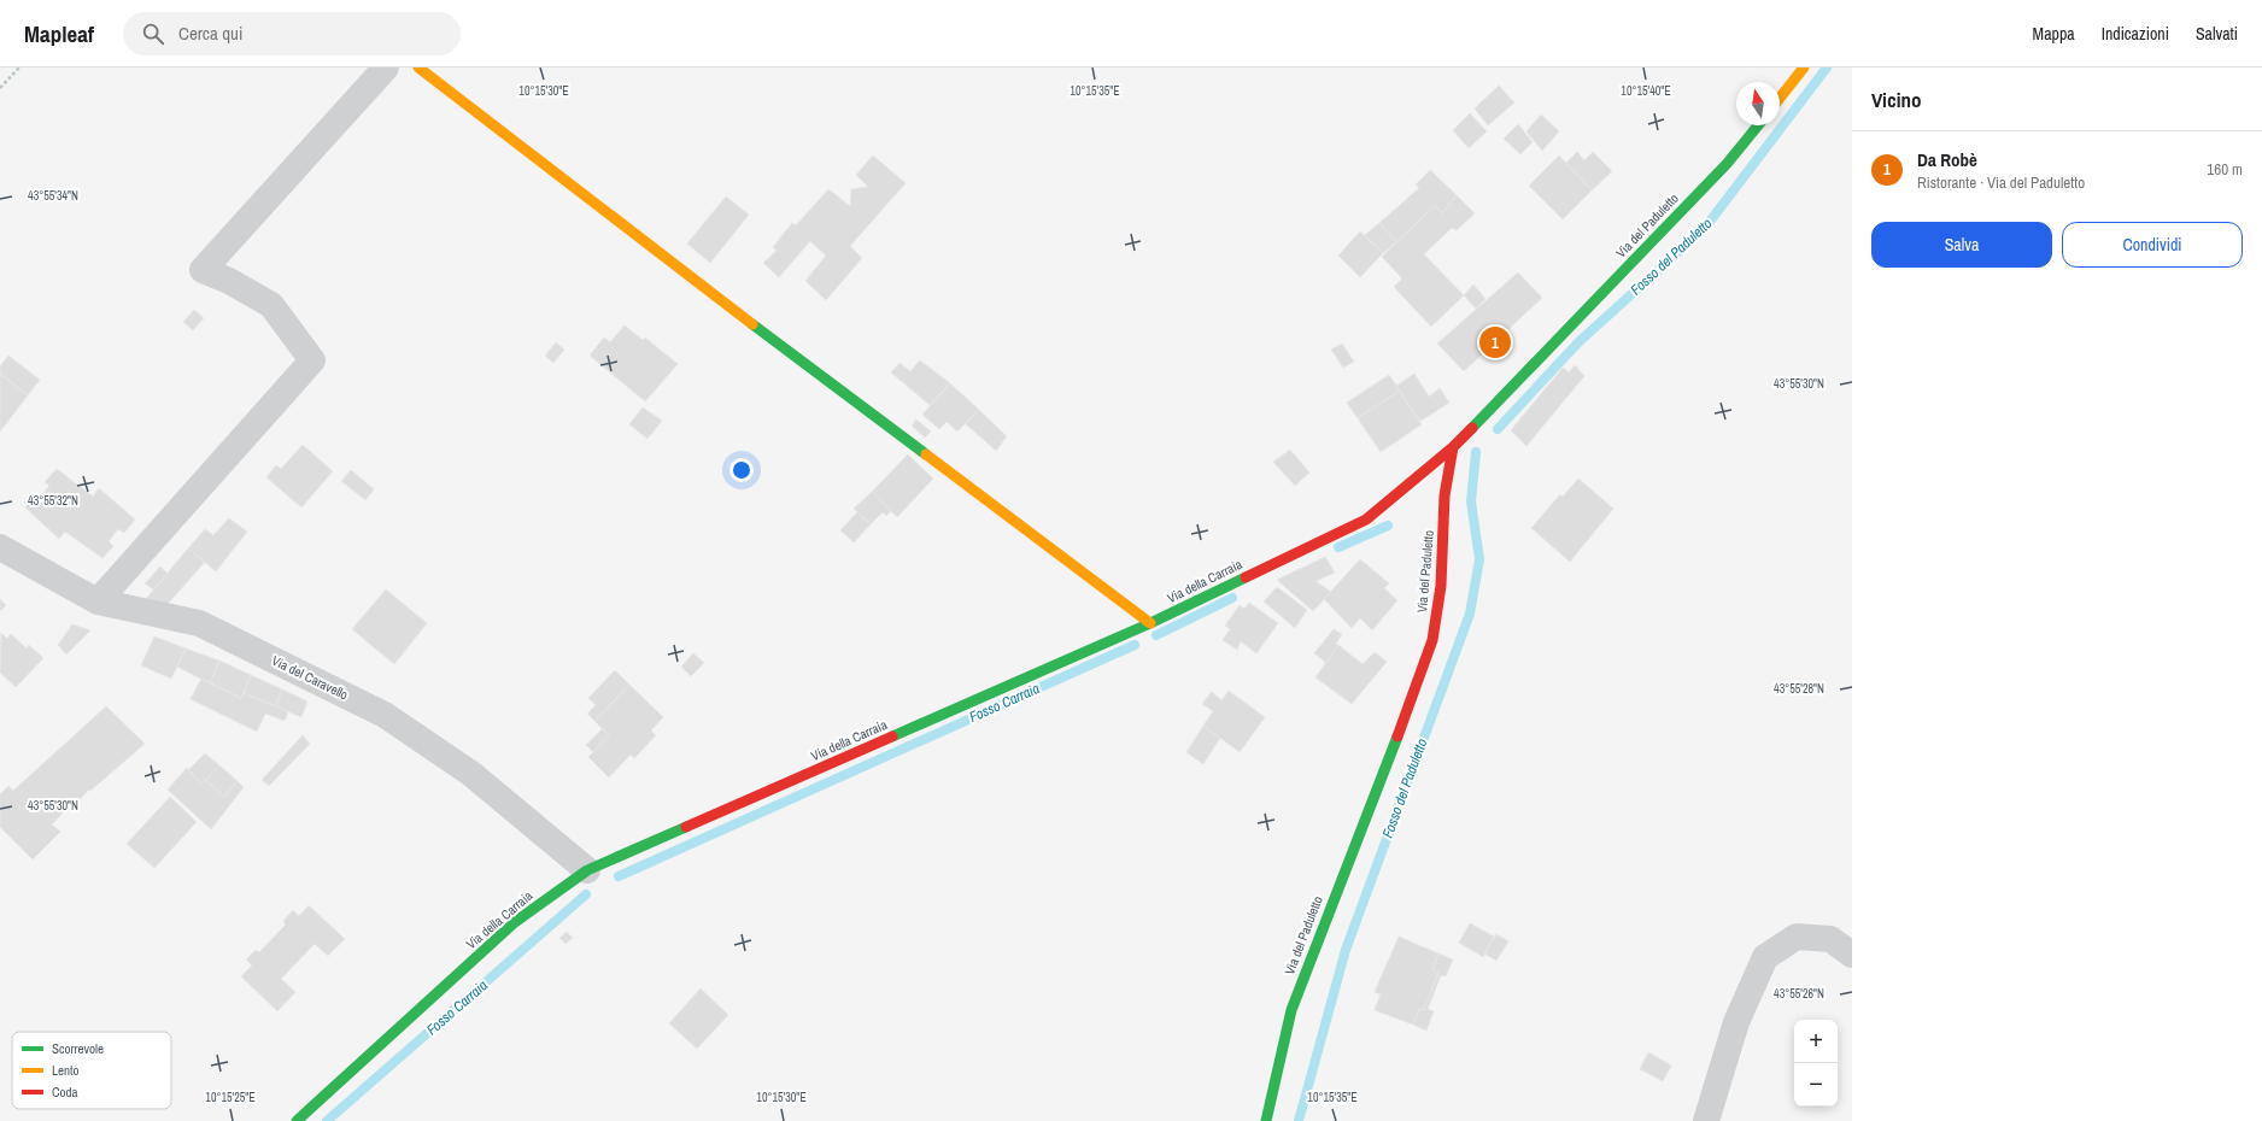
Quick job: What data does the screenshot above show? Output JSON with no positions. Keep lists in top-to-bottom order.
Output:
{
  "streets": {
    "street": ["Via del Paduletto", "Via della Carraia", "Via del Caravello"]
  },
  "crossings": [
    ["Via del Paduletto", "Via della Carraia"],
    ["Via della Carraia", "Via del Caravello"]
  ],
  "water": ["Fosso del Paduletto", "Fosso Carraia"],
  "legend": ["Scorrevole", "Lento", "Coda"],
  "north": "top",
  "page": {
    "header": "Mapleaf",
    "search": "Cerca qui",
    "nav": ["Mappa", "Indicazioni", "Salvati"],
    "heading": "Vicino",
    "list": [
      {
        "mark": "1",
        "name": "Da Robè",
        "note": "Ristorante · Via del Paduletto",
        "value": "160 m"
      }
    ],
    "buttons": ["Salva", "Condividi"],
    "pins": "1",
    "map_buttons": ["+", "−"]
  },
  "coordinates": [
    "10°15'30\"E",
    "10°15'35\"E",
    "10°15'40\"E",
    "43°55'34\"N",
    "43°55'30\"N",
    "43°55'32\"N",
    "43°55'28\"N",
    "43°55'26\"N",
    "10°15'25\"E"
  ]
}
